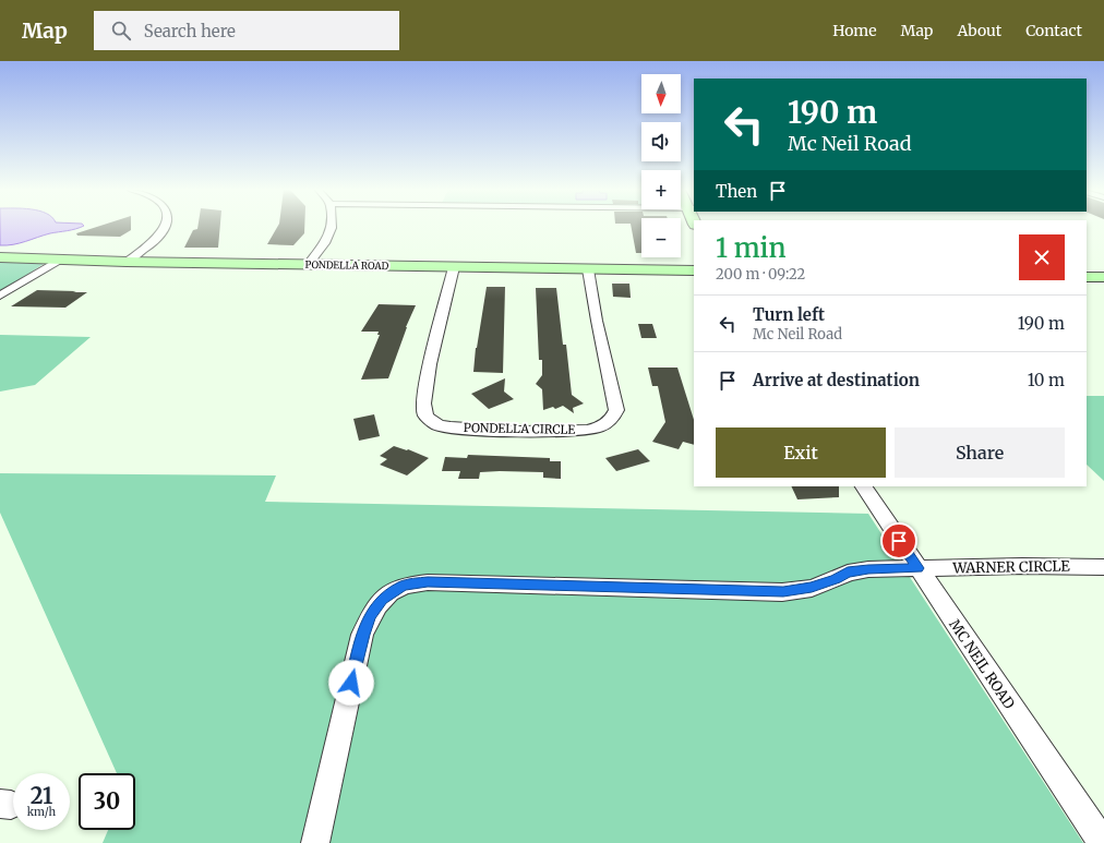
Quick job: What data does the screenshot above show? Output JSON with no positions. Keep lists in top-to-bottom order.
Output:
{
  "streets": {
    "main road": ["PONDELLA ROAD"],
    "street": ["PONDELLA CIRCLE", "WARNER CIRCLE", "MC NEIL ROAD"]
  },
  "crossings": [
    ["PONDELLA ROAD", "PONDELLA CIRCLE"],
    ["WARNER CIRCLE", "MC NEIL ROAD"]
  ],
  "north": "bottom",
  "page": {
    "header": "Map",
    "search": "Search here",
    "nav": [
      "Home",
      "Map",
      "About",
      "Contact"
    ],
    "map_buttons": ["+", "−"],
    "turn": ["190 m", "Mc Neil Road"],
    "then": "Then",
    "heading": ["1 min", "200 m · 09:22"],
    "list": [
      {
        "name": "Turn left",
        "note": "Mc Neil Road",
        "value": "190 m"
      },
      {
        "name": "Arrive at destination",
        "value": "10 m"
      }
    ],
    "buttons": ["Exit", "Share"],
    "speed": "21 km/h",
    "limit": "30"
  }
}
